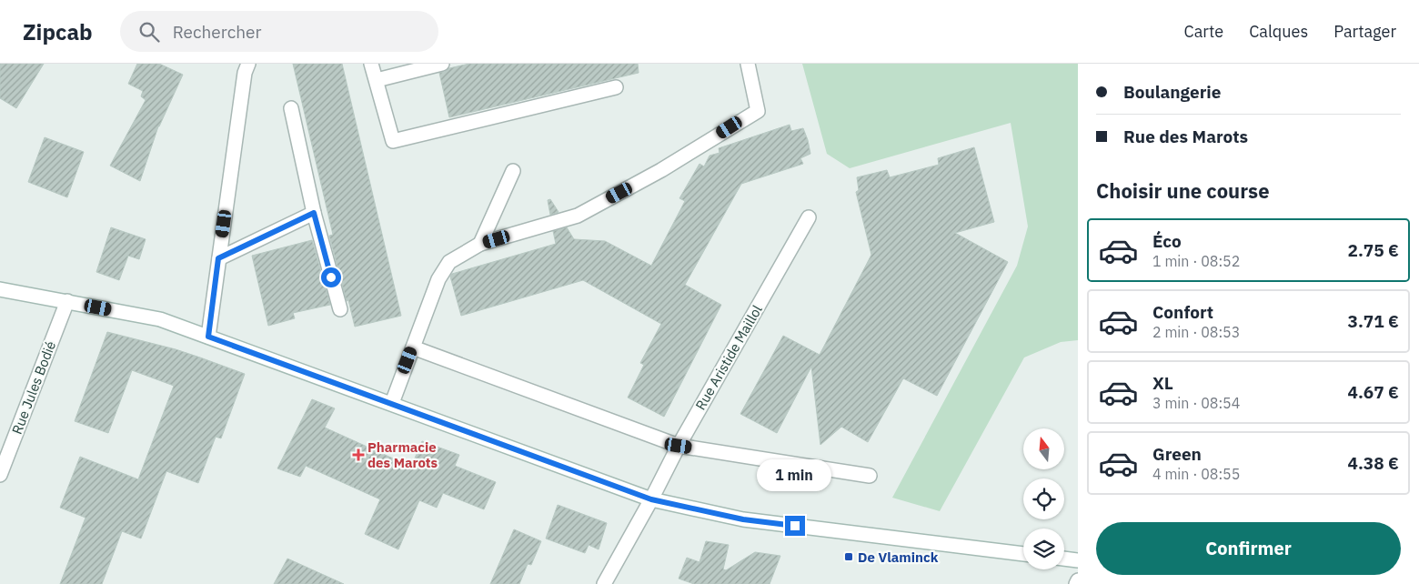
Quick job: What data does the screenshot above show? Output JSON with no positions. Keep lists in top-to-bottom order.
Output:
{
  "streets": {
    "street": ["Rue Aristide Maillol", "Rue Jules Bodié"]
  },
  "places": {
    "health": ["Pharmacie des Marots"],
    "transit": ["De Vlaminck"]
  },
  "north": "top",
  "page": {
    "header": "Zipcab",
    "search": "Rechercher",
    "nav": ["Carte", "Calques", "Partager"],
    "banner": ["Boulangerie", "Rue des Marots"],
    "heading": "Choisir une course",
    "list": [
      {
        "name": "Éco",
        "note": "1 min · 08:52",
        "value": "2.75 €"
      },
      {
        "name": "Confort",
        "note": "2 min · 08:53",
        "value": "3.71 €"
      },
      {
        "name": "XL",
        "note": "3 min · 08:54",
        "value": "4.67 €"
      },
      {
        "name": "Green",
        "note": "4 min · 08:55",
        "value": "4.38 €"
      }
    ],
    "bubble": "1 min",
    "buttons": "Confirmer"
  }
}
